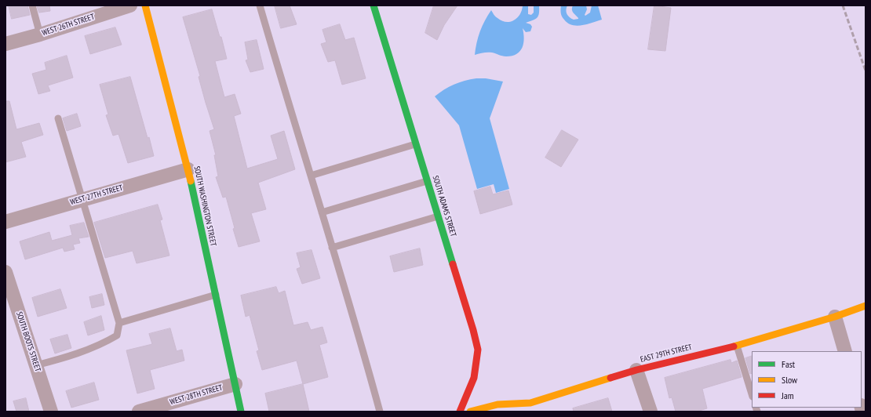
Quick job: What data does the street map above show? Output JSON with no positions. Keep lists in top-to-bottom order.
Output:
{
  "streets": {
    "main road": ["SOUTH WASHINGTON STREET", "SOUTH ADAMS STREET", "EAST 29TH STREET"],
    "street": [
      "WEST 26TH STREET",
      "WEST 27TH STREET",
      "SOUTH BOOTS STREET",
      "WEST 28TH STREET"
    ]
  },
  "crossings": [
    ["WEST 27TH STREET", "SOUTH WASHINGTON STREET"],
    ["SOUTH WASHINGTON STREET", "WEST 28TH STREET"]
  ],
  "legend": ["Fast", "Slow", "Jam"]
}
